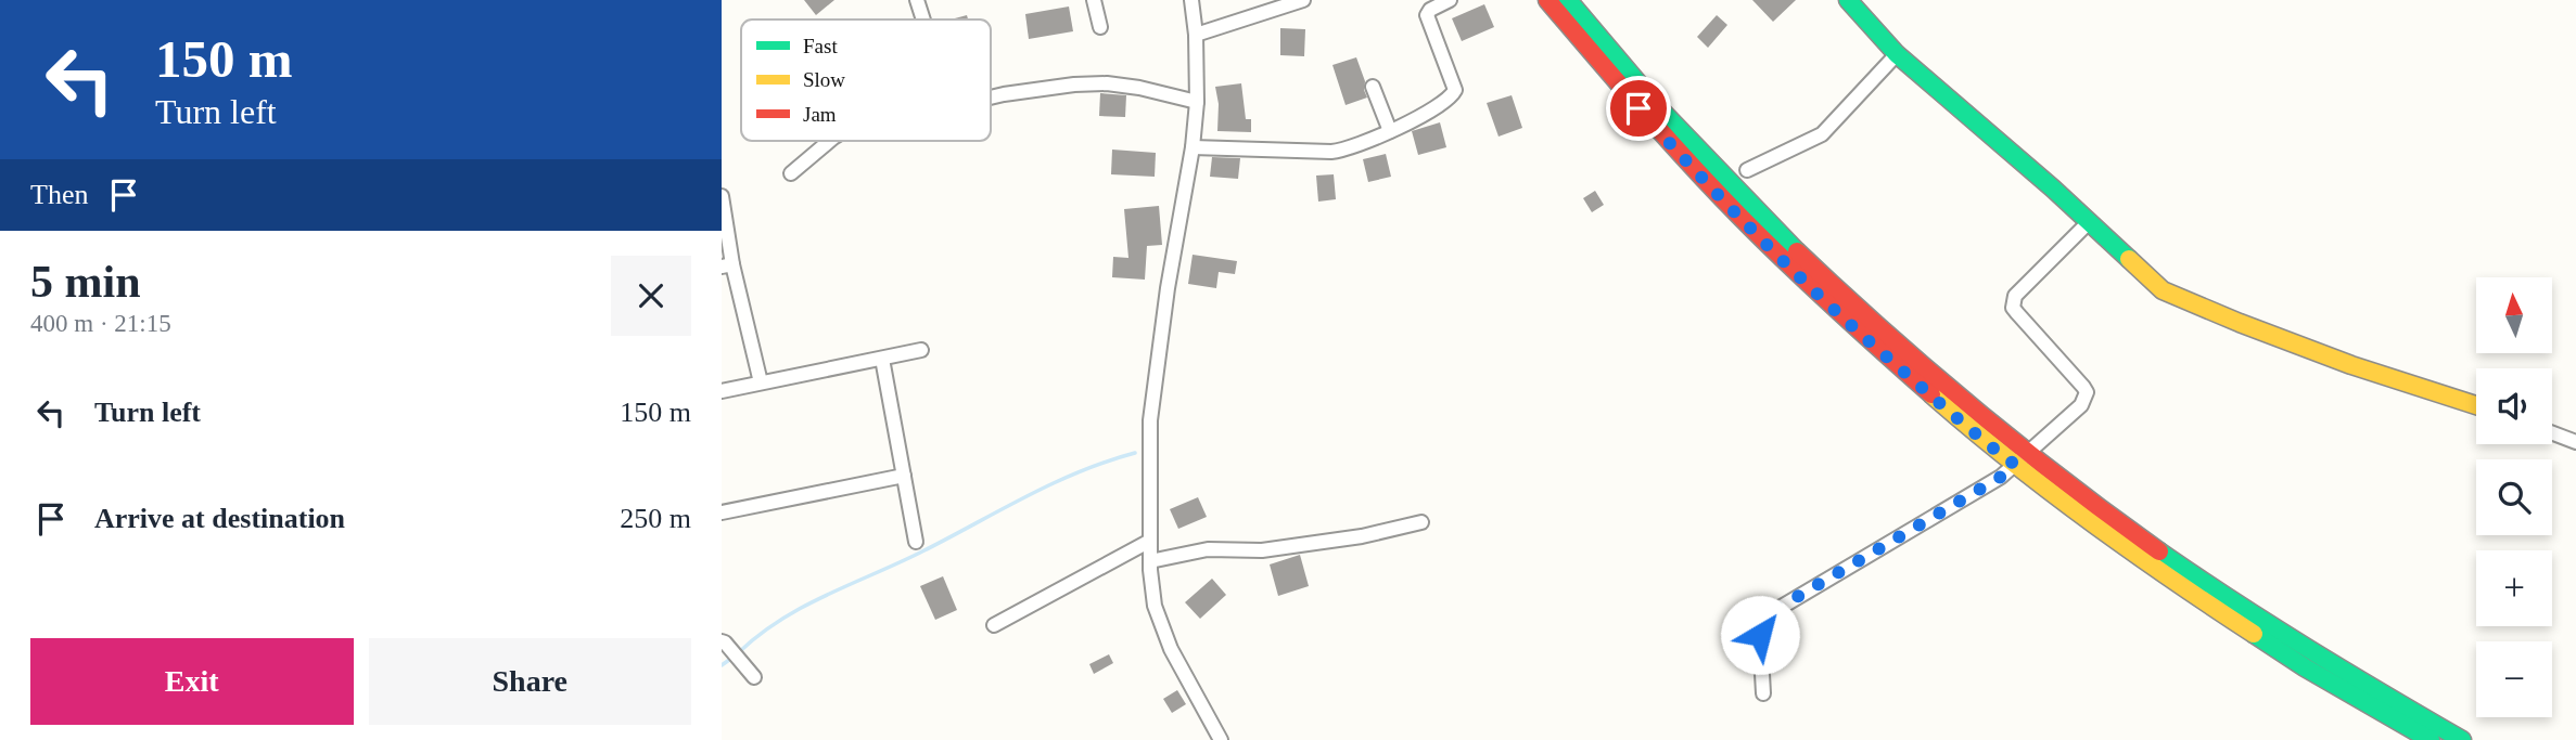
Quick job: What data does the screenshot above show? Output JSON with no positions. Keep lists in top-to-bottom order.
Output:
{
  "legend": ["Fast", "Slow", "Jam"],
  "north": "top",
  "page": {
    "turn": ["150 m", "Turn left"],
    "then": "Then",
    "heading": ["5 min", "400 m · 21:15"],
    "map_buttons": ["+", "−"],
    "list": [
      {
        "name": "Turn left",
        "value": "150 m"
      },
      {
        "name": "Arrive at destination",
        "value": "250 m"
      }
    ],
    "buttons": ["Exit", "Share"]
  }
}
